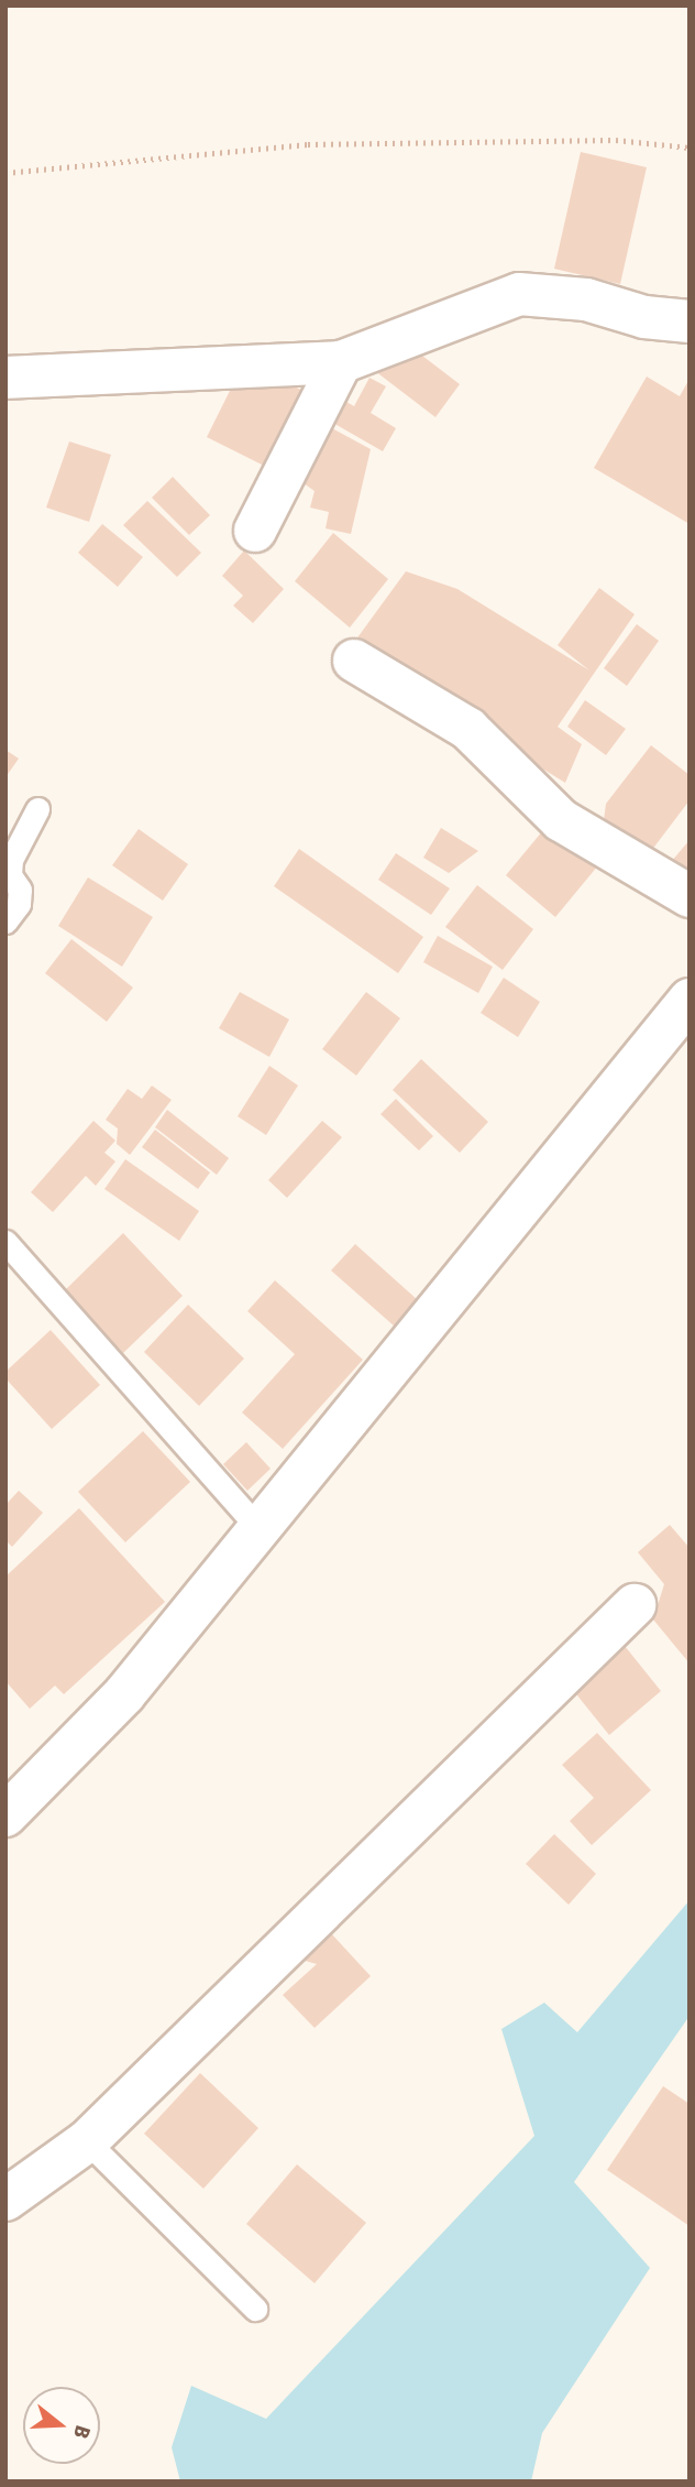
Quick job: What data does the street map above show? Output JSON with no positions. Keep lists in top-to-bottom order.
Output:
{
  "north": "right"
}
